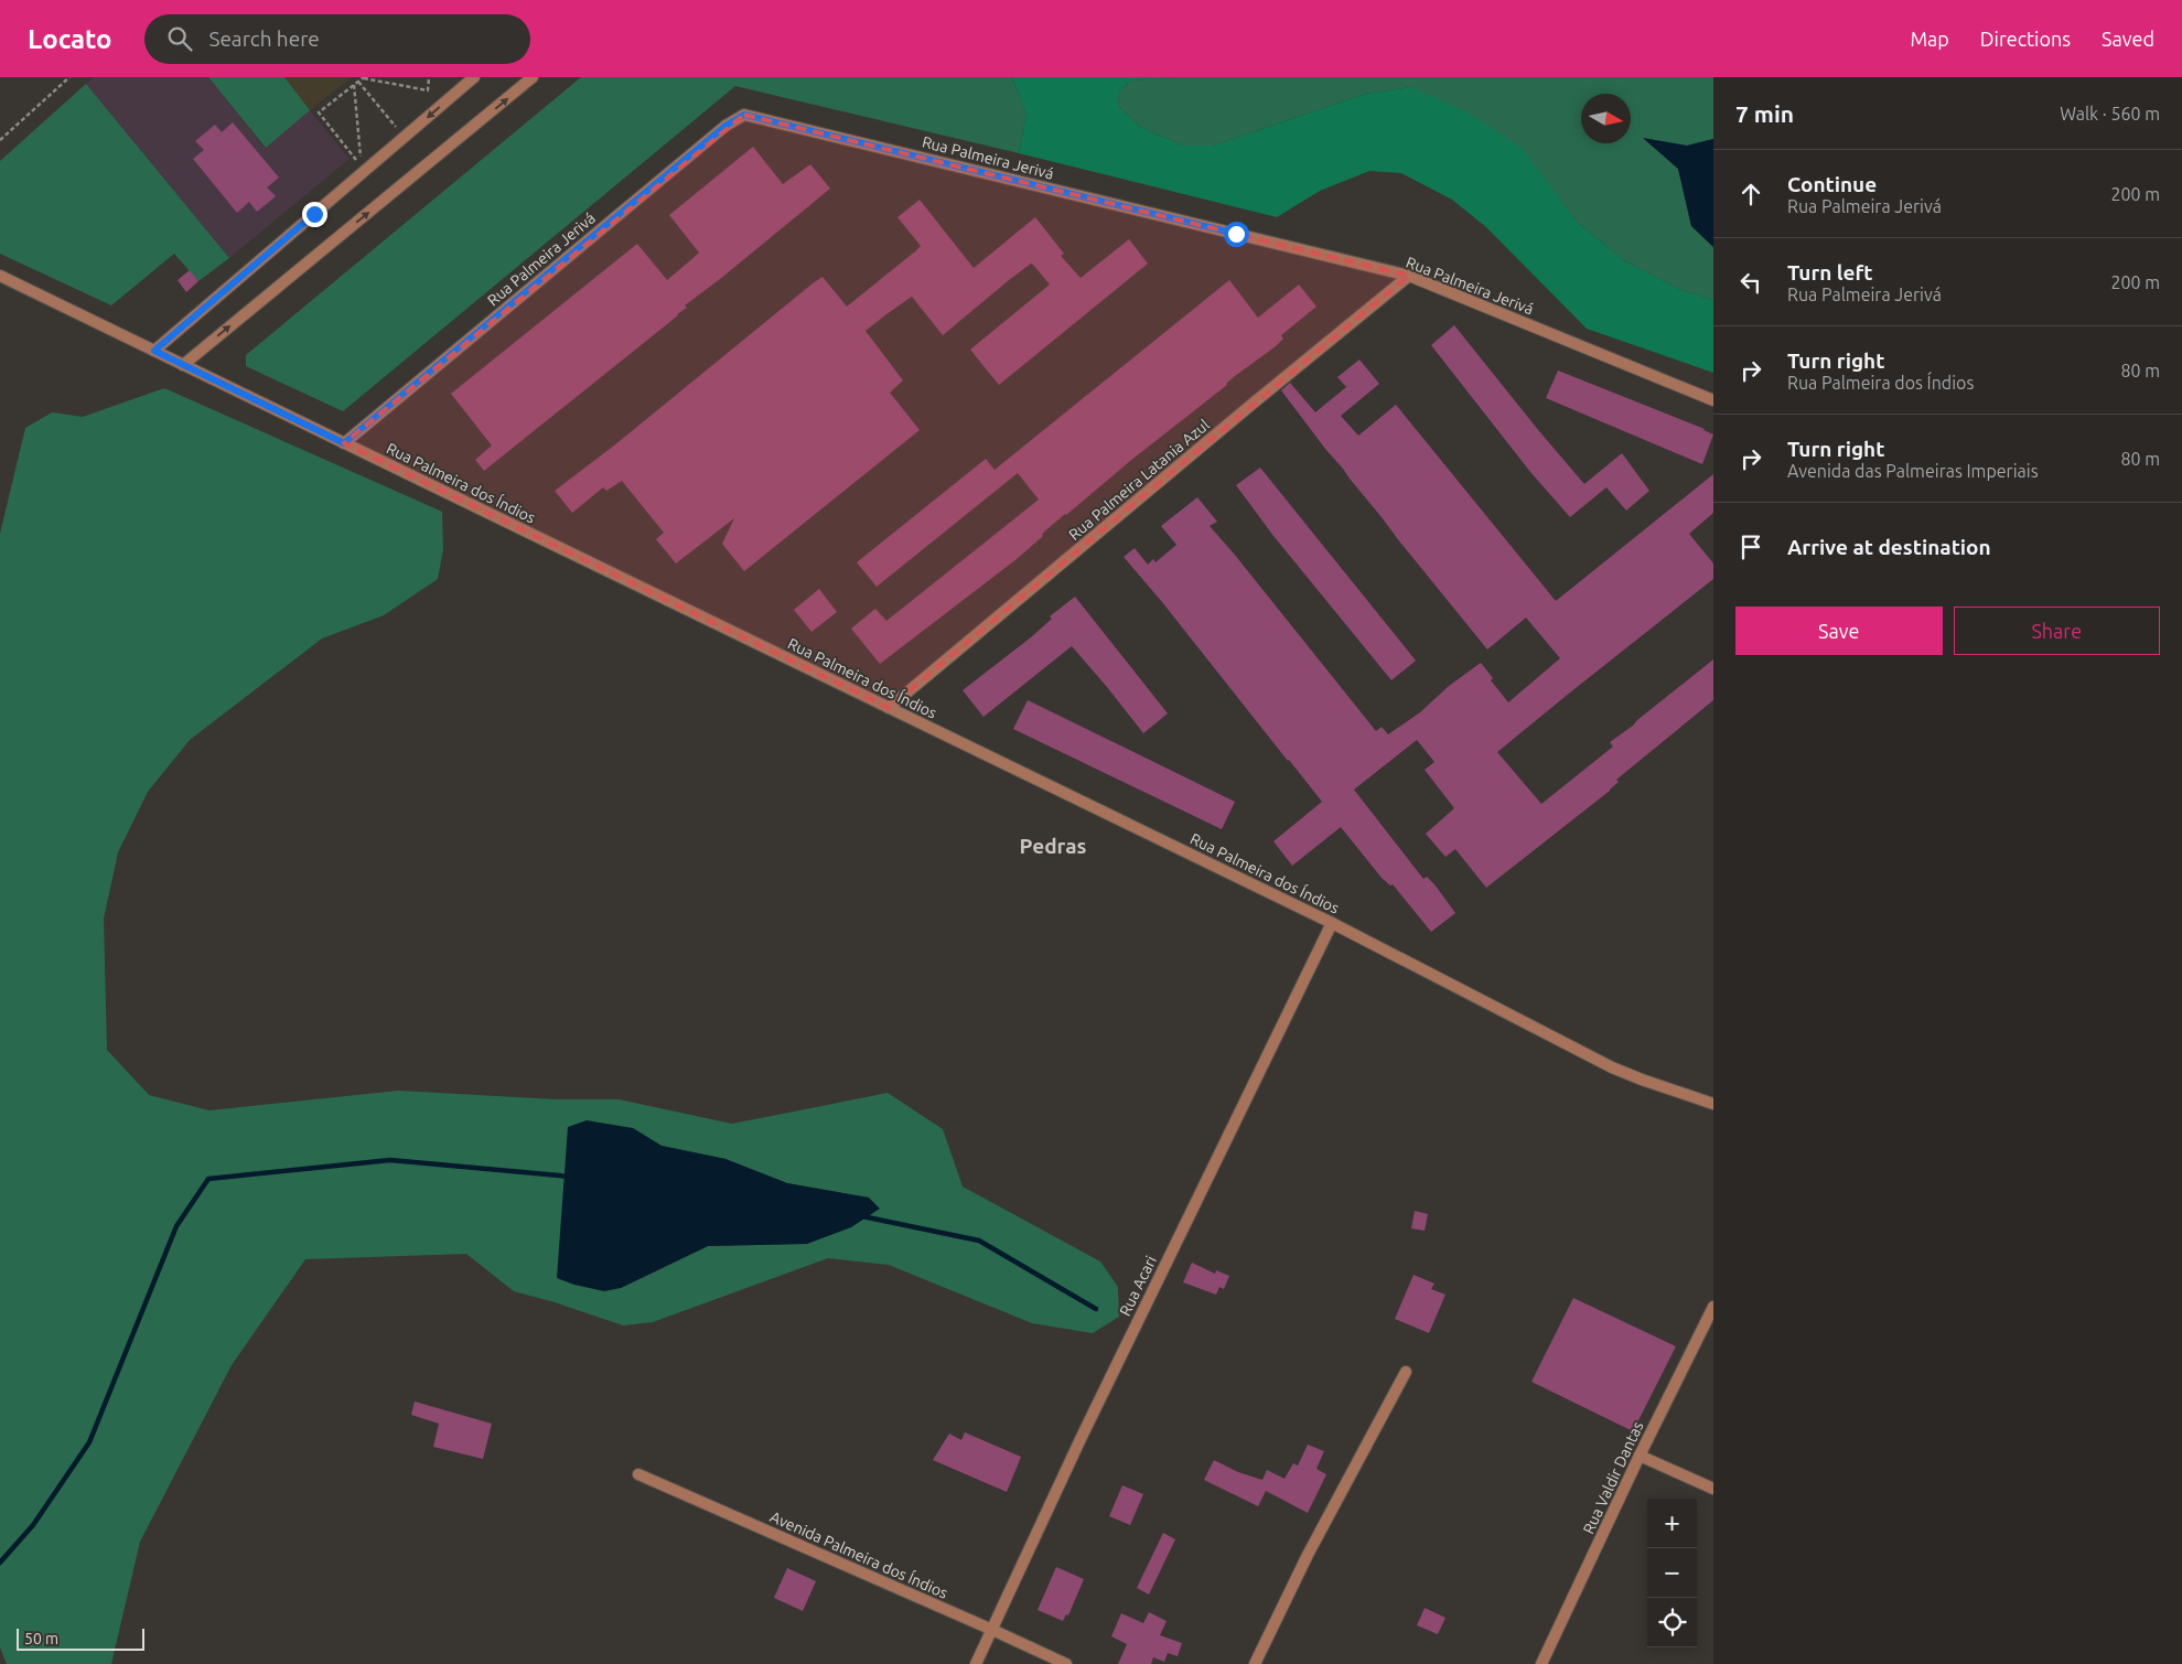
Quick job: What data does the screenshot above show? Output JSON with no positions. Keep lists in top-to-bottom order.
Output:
{
  "streets": {
    "street": [
      "Rua Palmeira Jerivá",
      "Rua Palmeira Latania Azul",
      "Rua Palmeira dos Índios",
      "Rua Acari",
      "Rua Valdir Dantas",
      "Avenida Palmeira dos Índios"
    ]
  },
  "crossings": [
    ["Rua Palmeira Jerivá", "Rua Palmeira Latania Azul"],
    ["Rua Palmeira Jerivá", "Rua Palmeira dos Índios"],
    ["Rua Palmeira Latania Azul", "Rua Palmeira dos Índios"],
    ["Rua Palmeira dos Índios", "Rua Acari"],
    ["Rua Acari", "Avenida Palmeira dos Índios"]
  ],
  "districts": ["Pedras"],
  "scale_bar": "50 m",
  "north": "right",
  "page": {
    "header": "Locato",
    "search": "Search here",
    "nav": ["Map", "Directions", "Saved"],
    "heading": ["7 min", "Walk · 560 m"],
    "list": [
      ["Continue", "Rua Palmeira Jerivá", "200 m"],
      ["Turn left", "Rua Palmeira Jerivá", "200 m"],
      ["Turn right", "Rua Palmeira dos Índios", "80 m"],
      ["Turn right", "Avenida das Palmeiras Imperiais", "80 m"],
      "Arrive at destination"
    ],
    "buttons": ["Save", "Share"],
    "map_buttons": ["+", "−"],
    "scale": "50 m"
  }
}
